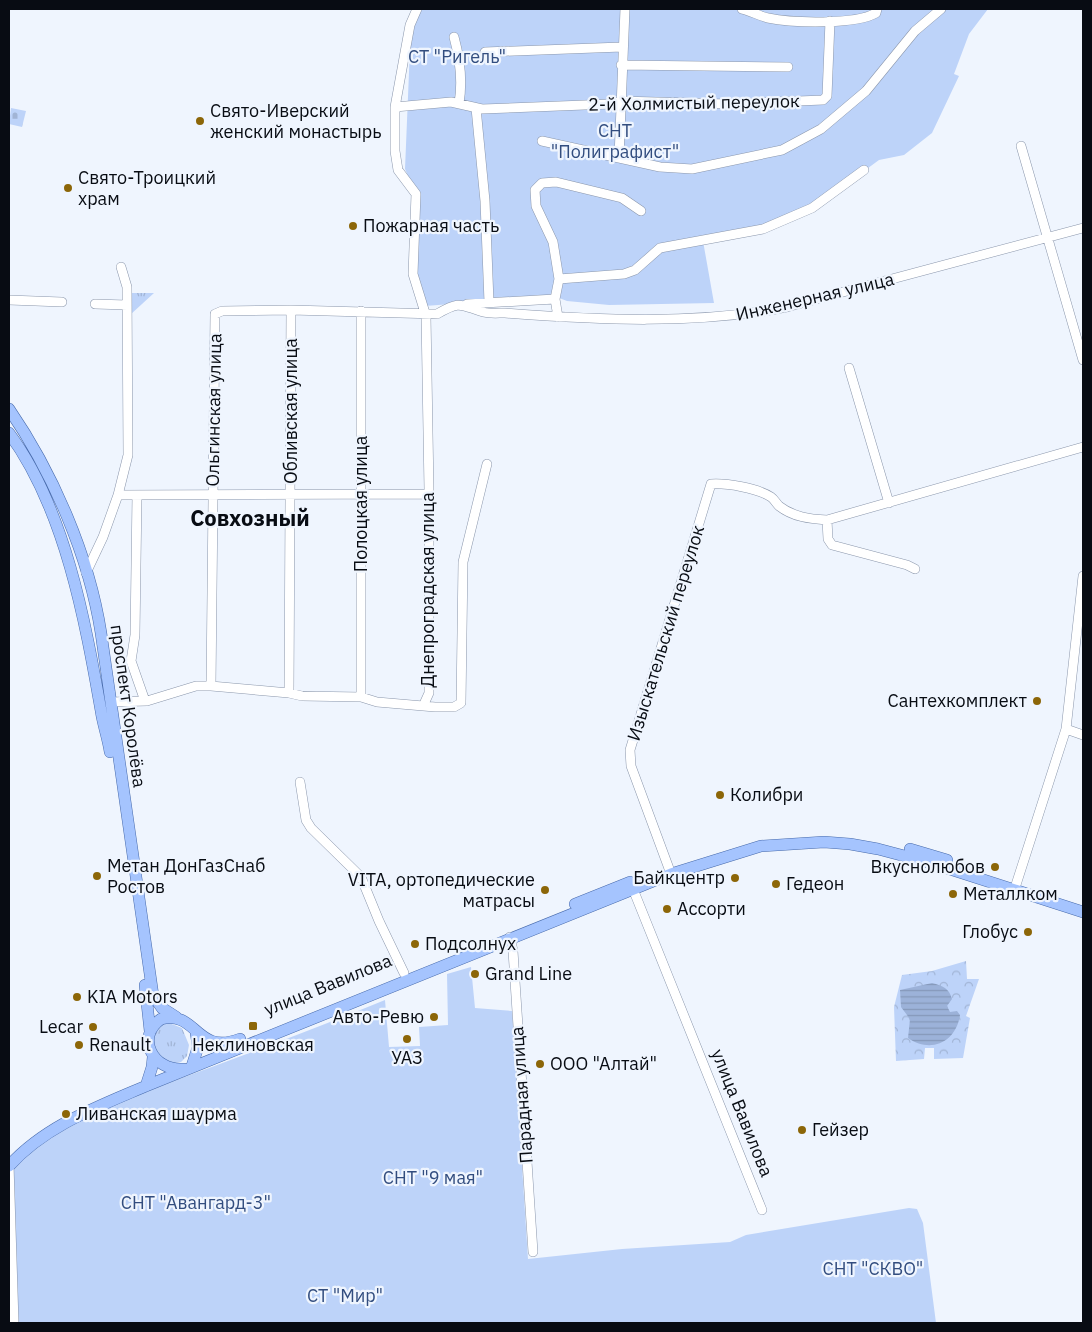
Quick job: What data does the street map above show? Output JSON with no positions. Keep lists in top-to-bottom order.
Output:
{
  "streets": {
    "main road": ["проспект Королёва", "улица Вавилова"],
    "street": [
      "2-й Холмистый переулок",
      "Инженерная улица",
      "Ольгинская улица",
      "Обливская улица",
      "Полоцкая улица",
      "Днепроградская улица",
      "Изыскательский переулок",
      "Парадная улица"
    ]
  },
  "crossings": [
    ["2-й Холмистый переулок", "Днепроградская улица"],
    ["Ольгинская улица", "Обливская улица"],
    ["Изыскательский переулок", "улица Вавилова"],
    ["проспект Королёва", "улица Вавилова"],
    ["улица Вавилова", "Парадная улица"]
  ],
  "districts": ["Совхозный"],
  "parks": [
    "СТ \"Ригель\"",
    "СНТ \"Полиграфист\"",
    "СНТ \"9 мая\"",
    "СНТ \"Авангард-3\"",
    "СНТ \"СКВО\"",
    "СТ \"Мир\""
  ],
  "places": {
    "other": [
      "Свято-Иверский женский монастырь",
      "Свято-Троицкий храм",
      "Пожарная часть",
      "Сантехкомплект",
      "Колибри",
      "Вкуснолюбов",
      "Метан ДонГазСнаб Ростов",
      "Байкцентр",
      "Гедеон",
      "VITA, ортопедические матрасы",
      "Металлком",
      "Ассорти",
      "Глобус",
      "Подсолнух",
      "Grand Line",
      "KIA Motors",
      "Авто-Ревю",
      "Lecar",
      "УАЗ",
      "Renault",
      "ООО \"Алтай\"",
      "Ливанская шаурма",
      "Гейзер"
    ],
    "transit": ["Неклиновская"]
  }
}
